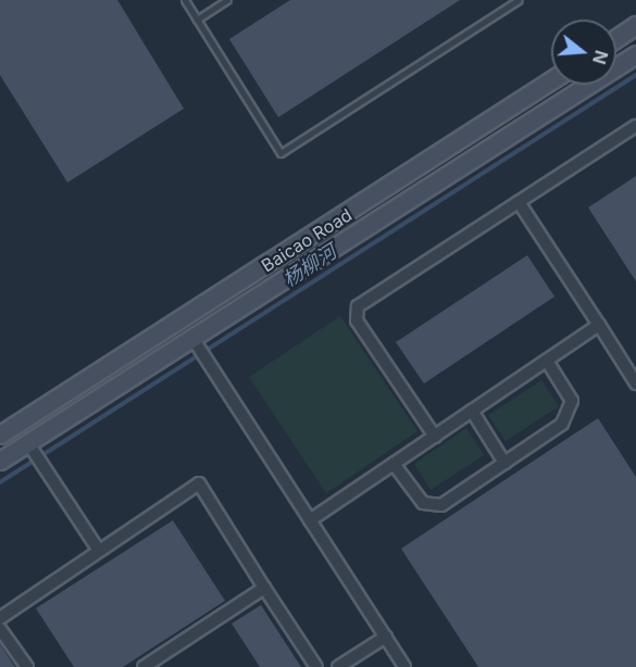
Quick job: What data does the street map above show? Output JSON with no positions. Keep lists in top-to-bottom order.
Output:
{
  "streets": {
    "street": ["Baicao Road"]
  },
  "water": ["杨柳河"],
  "north": "right"
}
